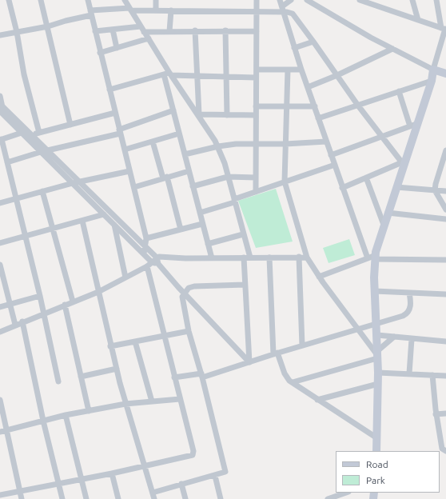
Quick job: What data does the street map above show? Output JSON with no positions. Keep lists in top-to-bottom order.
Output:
{
  "legend": ["Road", "Park"]
}
